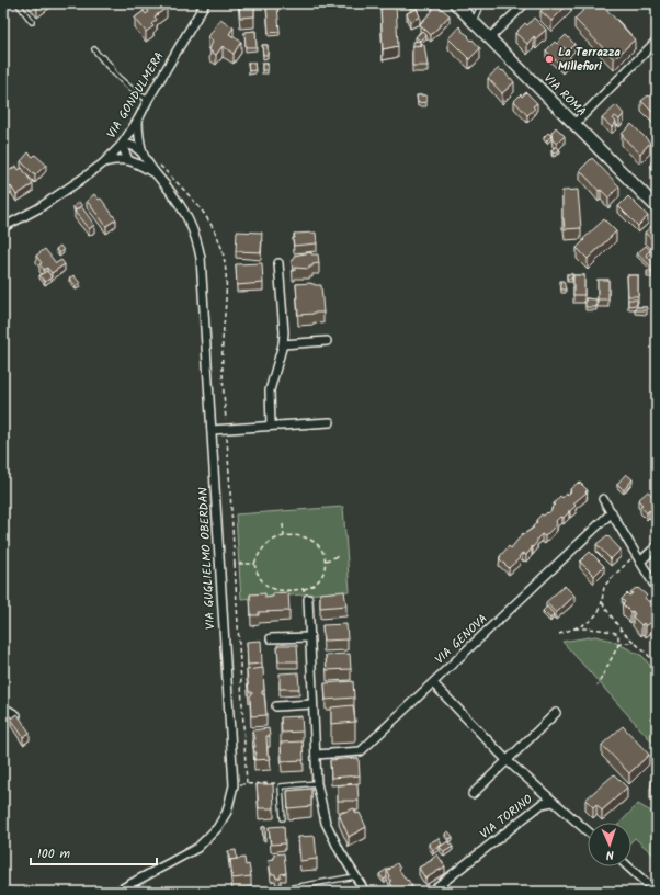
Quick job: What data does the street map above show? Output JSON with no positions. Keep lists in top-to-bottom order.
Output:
{
  "streets": {
    "main road": ["VIA ROMA"],
    "street": [
      "VIA GONDULMERA",
      "VIA GUGLIELMO OBERDAN",
      "VIA GENOVA",
      "VIA TORINO"
    ]
  },
  "crossings": [
    ["VIA GONDULMERA", "VIA GUGLIELMO OBERDAN"]
  ],
  "places": ["La Terrazza Millefiori"],
  "scale_bar": "100 m",
  "north": "bottom"
}
